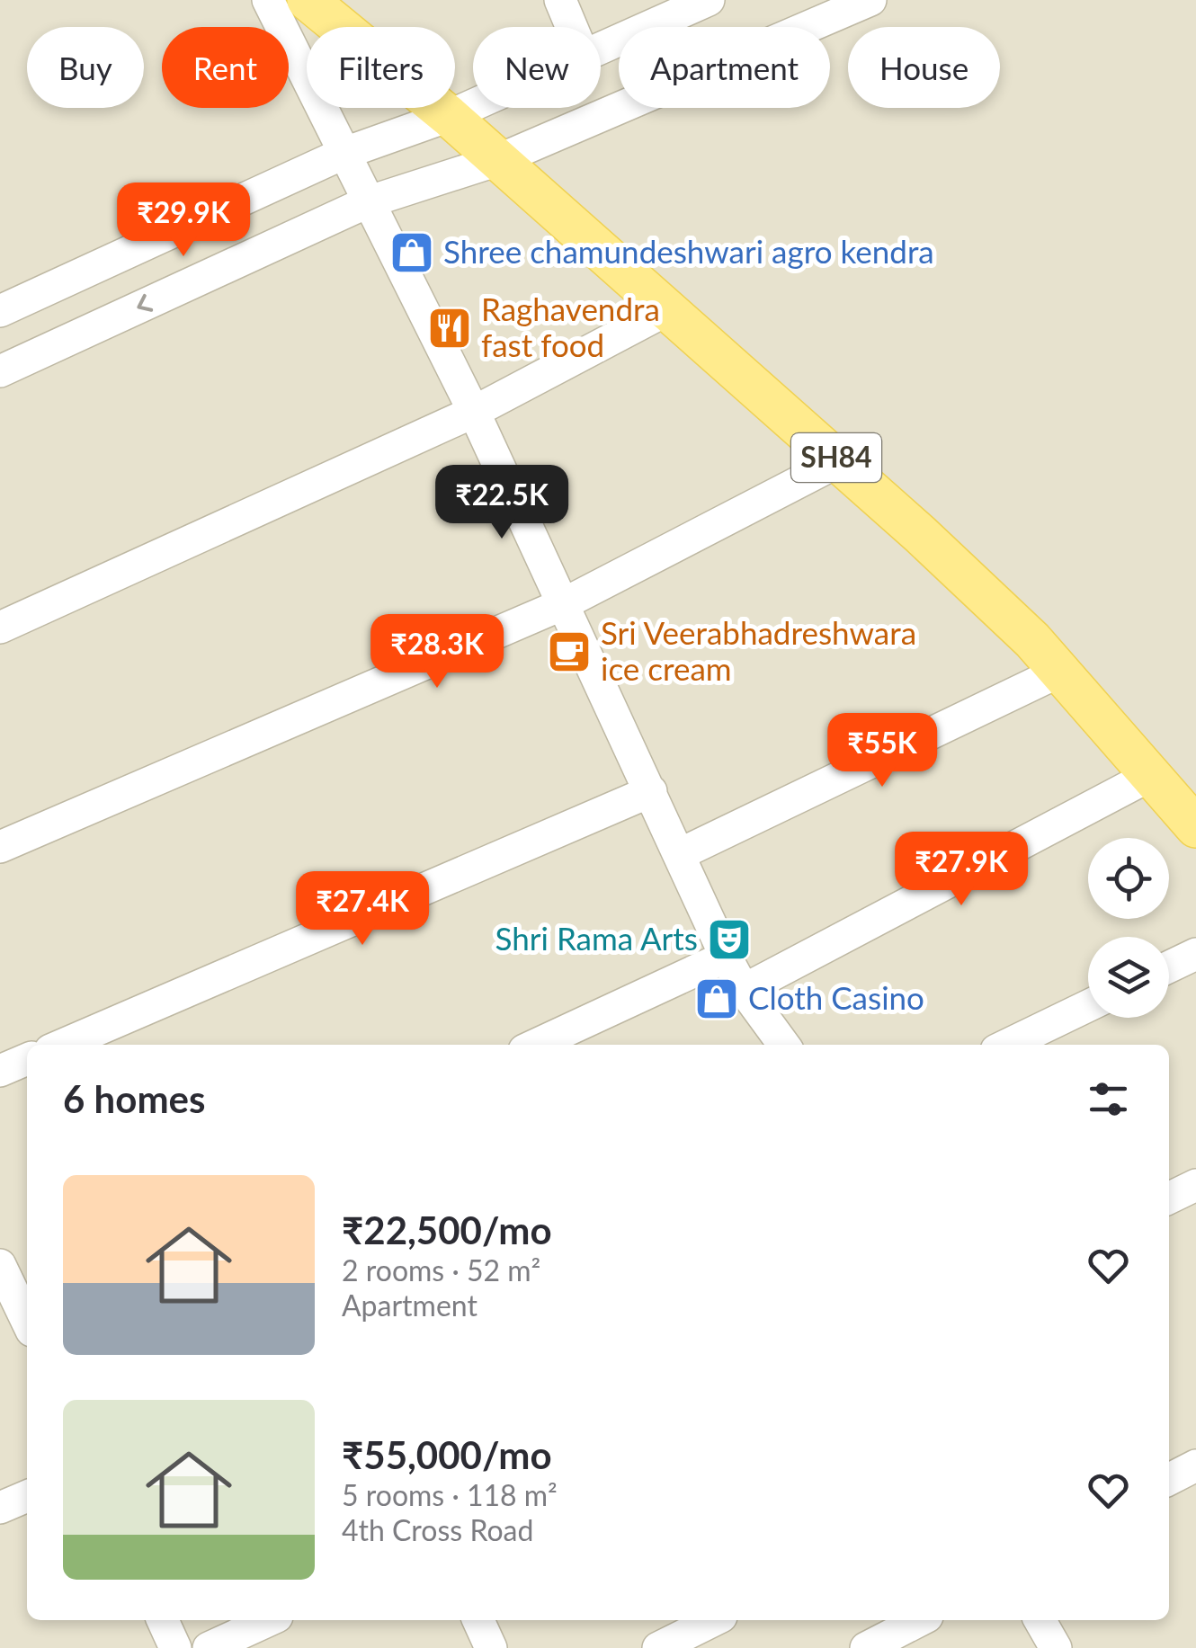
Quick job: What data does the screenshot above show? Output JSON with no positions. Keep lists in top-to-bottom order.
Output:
{
  "streets": {
    "main road": ["SH84"]
  },
  "places": {
    "shop": ["Shree chamundeshwari agro kendra", "Cloth Casino"],
    "restaurant": ["Raghavendra fast food"],
    "cafe": ["Sri Veerabhadreshwara ice cream"],
    "theatre": ["Shri Rama Arts"]
  },
  "page": {
    "chip": [
      "Buy",
      "Rent",
      "Filters",
      "New",
      "Apartment",
      "House"
    ],
    "price": [
      "₹29.9K",
      "₹22.5K",
      "₹28.3K",
      "₹55K",
      "₹27.9K",
      "₹27.4K"
    ],
    "heading": "6 homes",
    "list": [
      {
        "name": "₹22,500/mo",
        "note": "2 rooms · 52 m² · Apartment"
      },
      {
        "name": "₹55,000/mo",
        "note": "5 rooms · 118 m² · 4th Cross Road"
      }
    ]
  }
}
